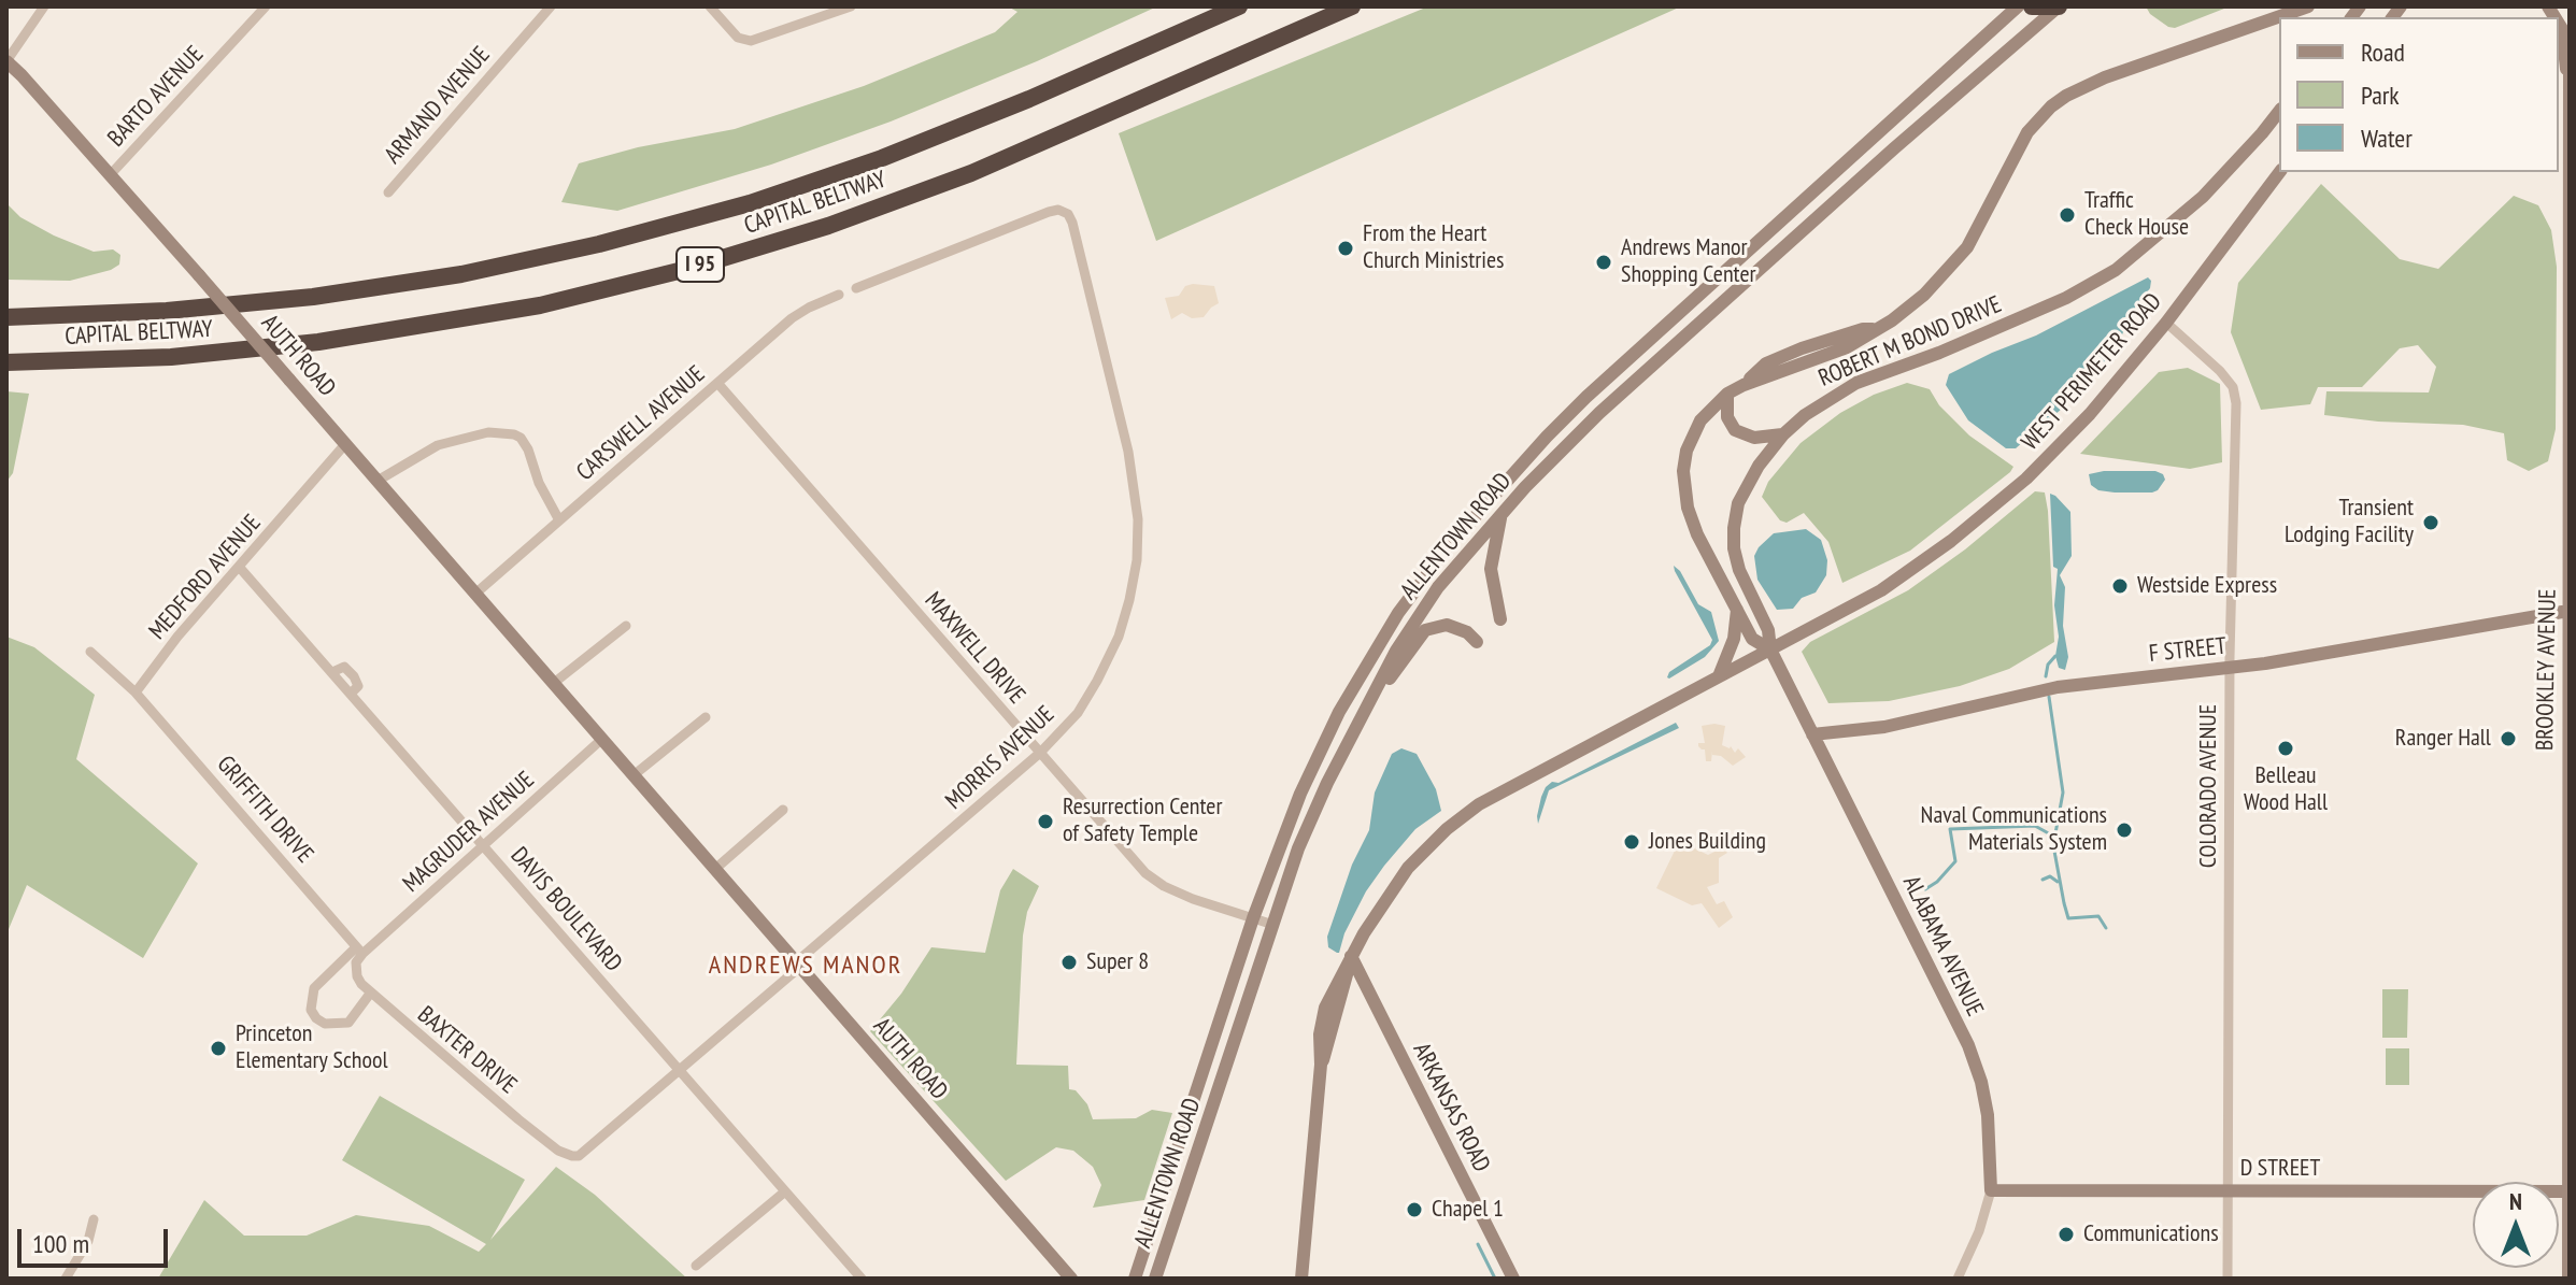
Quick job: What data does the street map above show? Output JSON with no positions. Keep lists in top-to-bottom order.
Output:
{
  "streets": {
    "highway": ["CAPITAL BELTWAY", "I 95"],
    "street": [
      "BARTO AVENUE",
      "ARMAND AVENUE",
      "ROBERT M BOND DRIVE",
      "AUTH ROAD",
      "WEST PERIMETER ROAD",
      "CARSWELL AVENUE",
      "ALLENTOWN ROAD",
      "MEDFORD AVENUE",
      "MAXWELL DRIVE",
      "F STREET",
      "BROOKLEY AVENUE",
      "MORRIS AVENUE",
      "COLORADO AVENUE",
      "GRIFFITH DRIVE",
      "MAGRUDER AVENUE",
      "DAVIS BOULEVARD",
      "ALABAMA AVENUE",
      "BAXTER DRIVE",
      "ARKANSAS ROAD",
      "D STREET"
    ]
  },
  "crossings": [
    ["BARTO AVENUE", "AUTH ROAD"],
    ["ROBERT M BOND DRIVE", "WEST PERIMETER ROAD"],
    ["ROBERT M BOND DRIVE", "ALABAMA AVENUE"],
    ["AUTH ROAD", "CARSWELL AVENUE"],
    ["AUTH ROAD", "MEDFORD AVENUE"],
    ["AUTH ROAD", "MORRIS AVENUE"],
    ["AUTH ROAD", "MAGRUDER AVENUE"],
    ["WEST PERIMETER ROAD", "COLORADO AVENUE"],
    ["WEST PERIMETER ROAD", "ALABAMA AVENUE"],
    ["WEST PERIMETER ROAD", "ARKANSAS ROAD"],
    ["CARSWELL AVENUE", "MAXWELL DRIVE"],
    ["ALLENTOWN ROAD", "MAXWELL DRIVE"],
    ["MEDFORD AVENUE", "GRIFFITH DRIVE"],
    ["MEDFORD AVENUE", "DAVIS BOULEVARD"],
    ["MAXWELL DRIVE", "MORRIS AVENUE"],
    ["F STREET", "BROOKLEY AVENUE"],
    ["F STREET", "COLORADO AVENUE"],
    ["F STREET", "ALABAMA AVENUE"],
    ["BROOKLEY AVENUE", "D STREET"],
    ["MORRIS AVENUE", "DAVIS BOULEVARD"],
    ["MORRIS AVENUE", "BAXTER DRIVE"],
    ["COLORADO AVENUE", "D STREET"],
    ["GRIFFITH DRIVE", "MAGRUDER AVENUE"],
    ["MAGRUDER AVENUE", "DAVIS BOULEVARD"],
    ["MAGRUDER AVENUE", "BAXTER DRIVE"],
    ["ALABAMA AVENUE", "D STREET"]
  ],
  "districts": ["ANDREWS MANOR"],
  "places": [
    "Traffic Check House",
    "From the Heart Church Ministries",
    "Andrews Manor Shopping Center",
    "Transient Lodging Facility",
    "Westside Express",
    "Ranger Hall",
    "Belleau Wood Hall",
    "Resurrection Center of Safety Temple",
    "Naval Communications Materials System",
    "Jones Building",
    "Super 8",
    "Princeton Elementary School",
    "Chapel 1",
    "Communications"
  ],
  "legend": ["Road", "Park", "Water"],
  "scale_bar": "100 m",
  "north": "top"
}
